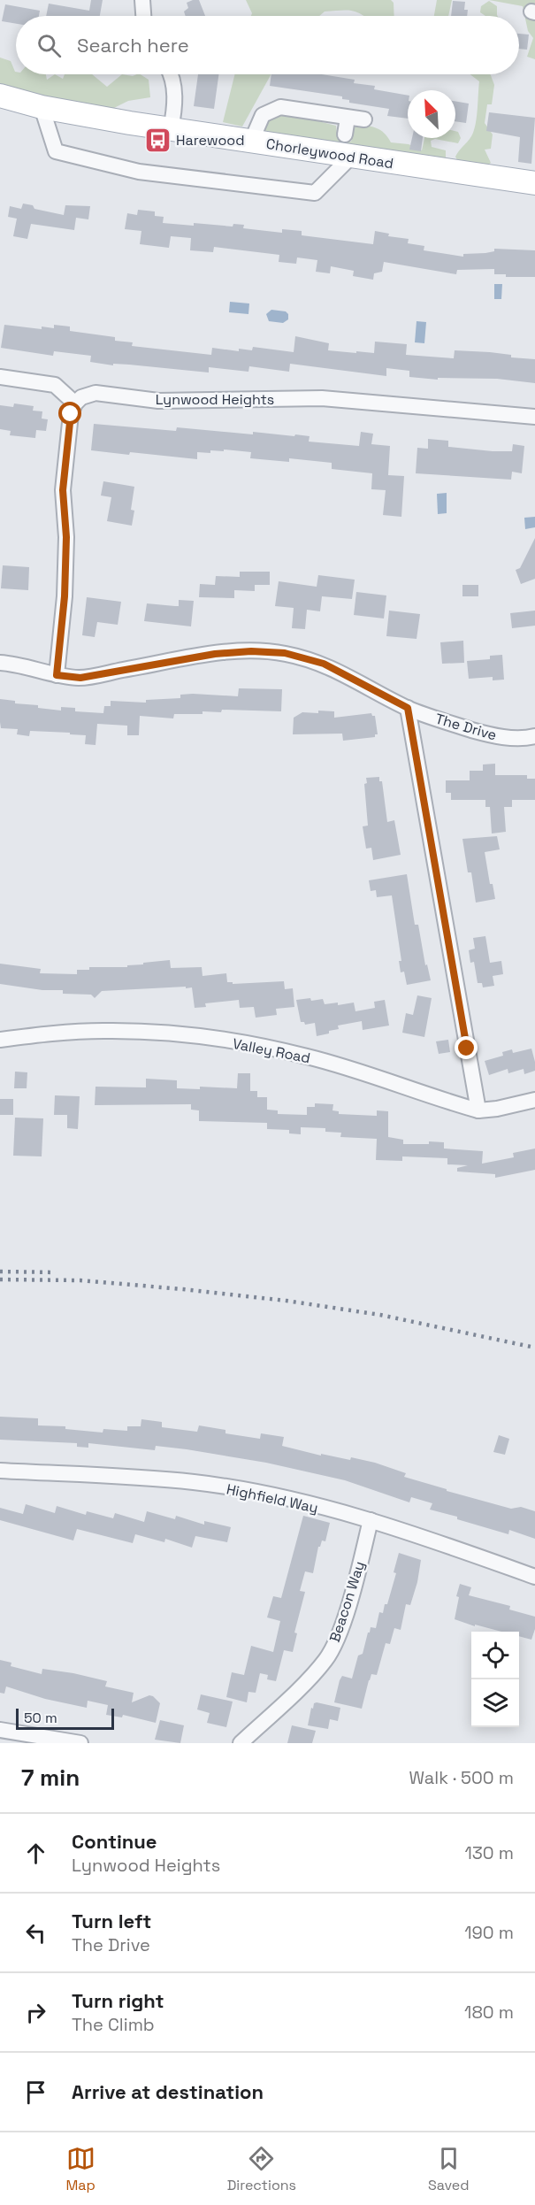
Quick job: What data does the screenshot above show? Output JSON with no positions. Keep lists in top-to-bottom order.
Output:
{
  "streets": {
    "main road": ["Chorleywood Road"],
    "street": [
      "Lynwood Heights",
      "The Drive",
      "Valley Road",
      "Highfield Way",
      "Beacon Way"
    ]
  },
  "crossings": [
    ["Highfield Way", "Beacon Way"]
  ],
  "places": {
    "bus stop": ["Harewood"]
  },
  "scale_bar": "50 m",
  "north": "top left",
  "page": {
    "search": "Search here",
    "scale": "50 m",
    "heading": ["7 min", "Walk · 500 m"],
    "list": [
      ["Continue", "Lynwood Heights", "130 m"],
      ["Turn left", "The Drive", "190 m"],
      ["Turn right", "The Climb", "180 m"],
      "Arrive at destination"
    ],
    "nav": ["Map", "Directions", "Saved"]
  }
}
